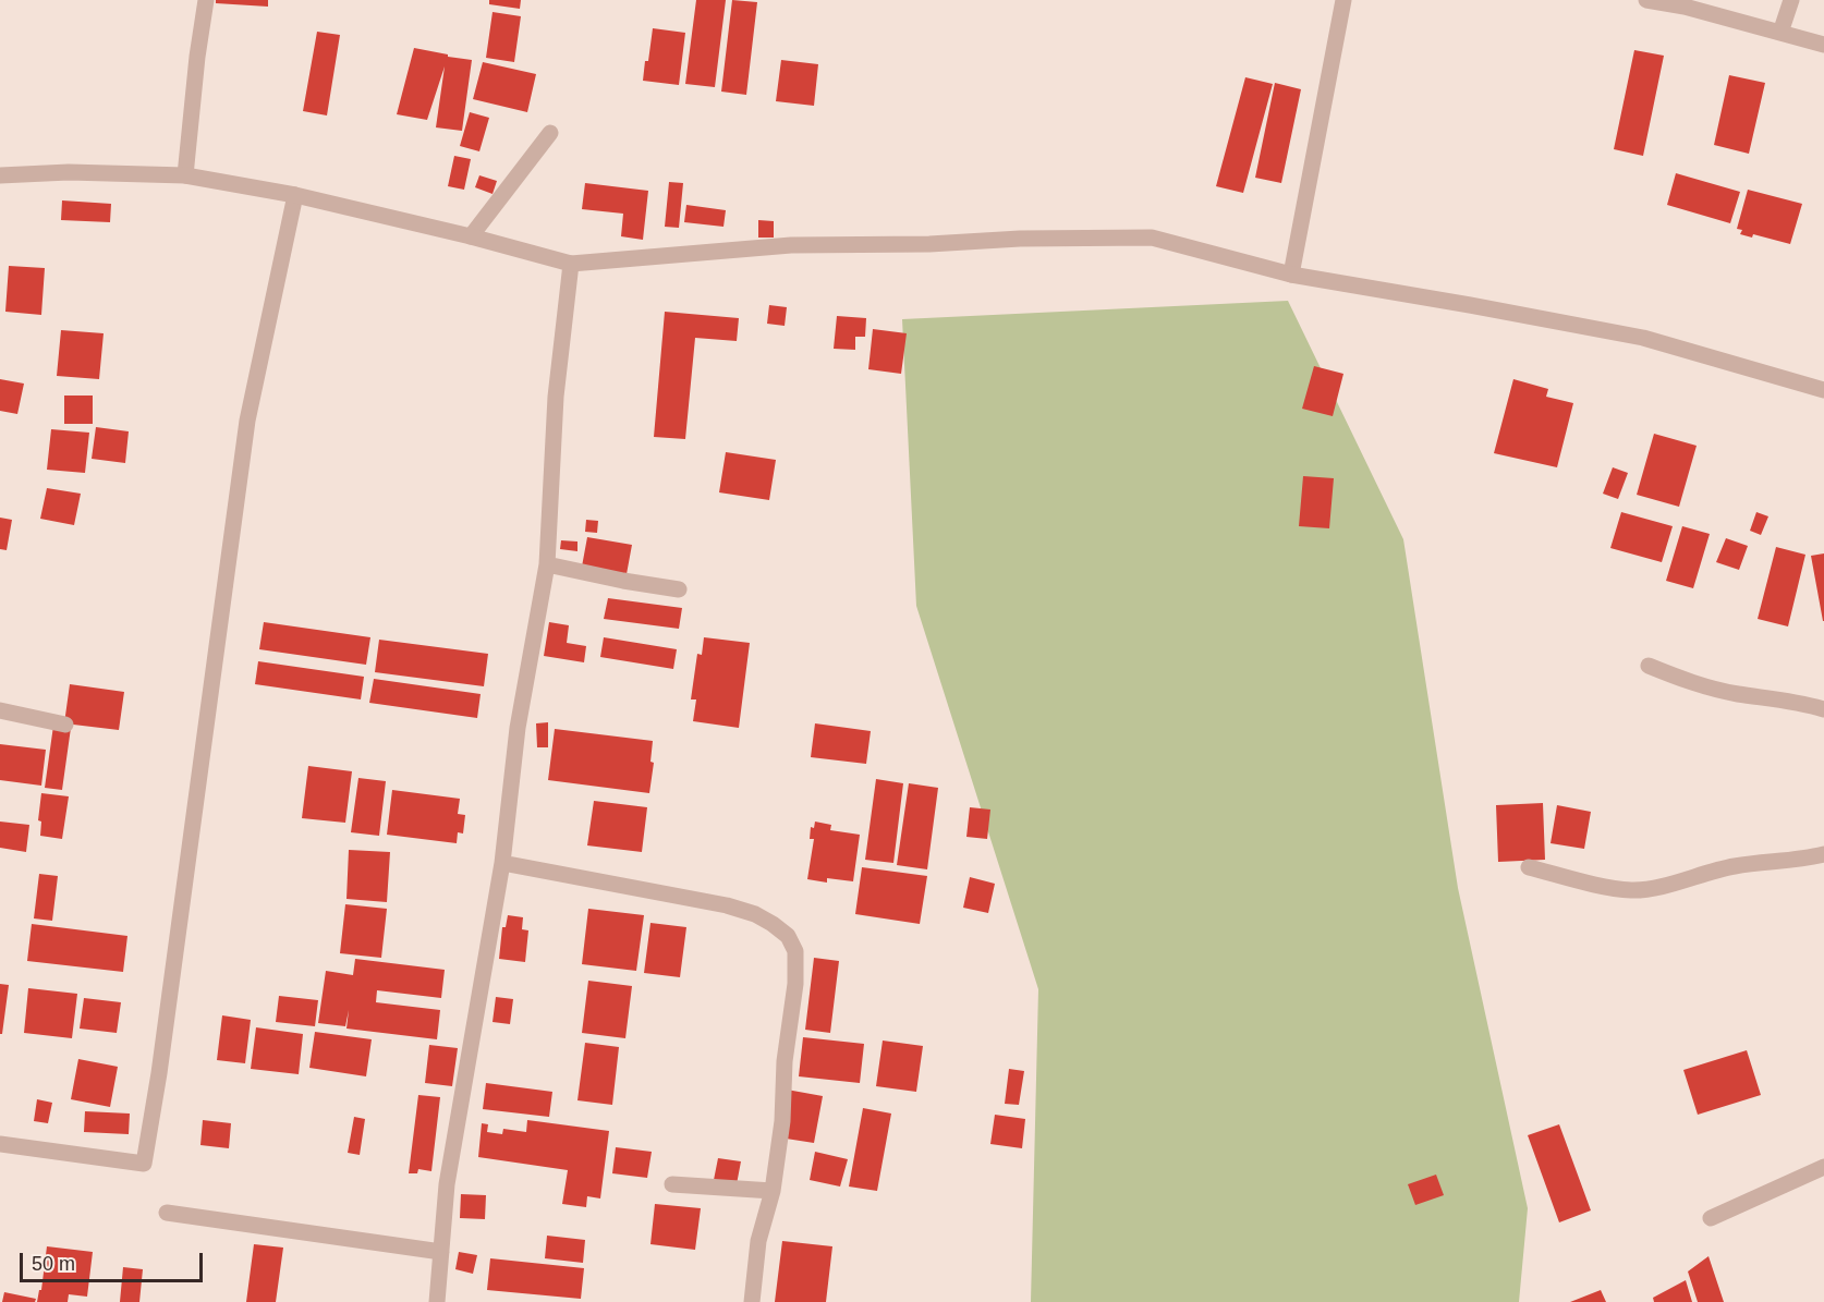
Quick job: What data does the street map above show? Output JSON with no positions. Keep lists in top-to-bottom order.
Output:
{
  "scale_bar": "50 m"
}
